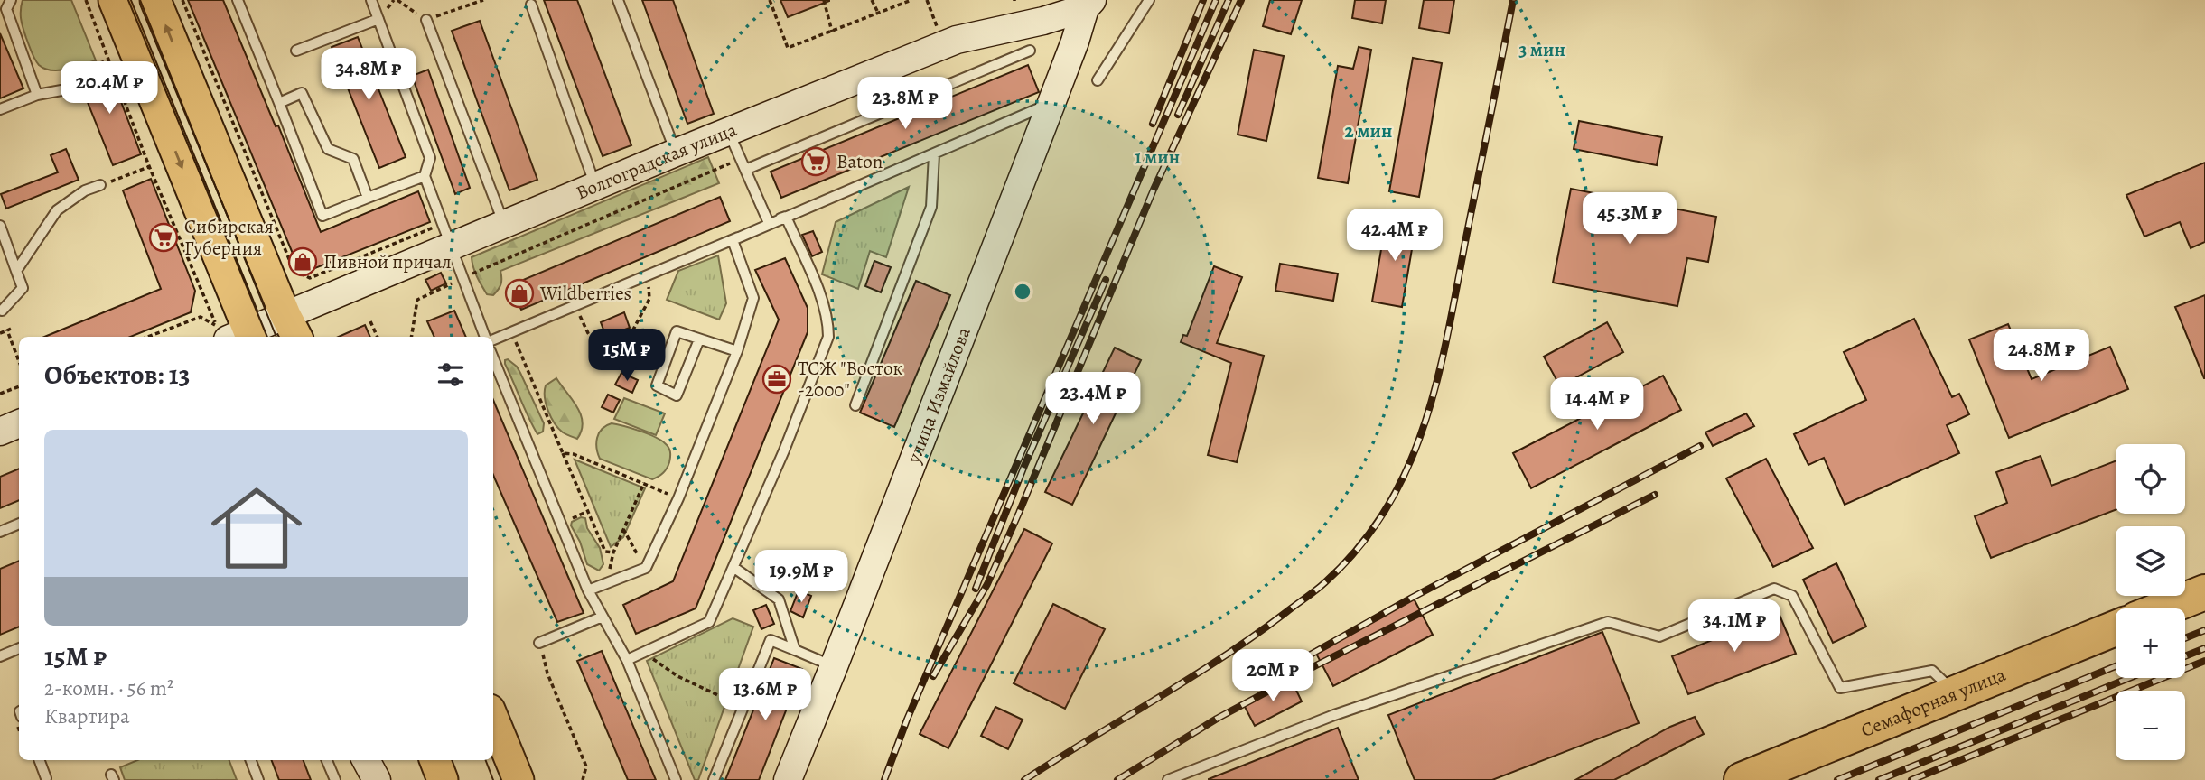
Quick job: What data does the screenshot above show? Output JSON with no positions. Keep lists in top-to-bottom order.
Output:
{
  "streets": {
    "highway": ["Семафорная улица"],
    "street": ["Волгоградская улица", "улица Измайлова"]
  },
  "crossings": [
    ["Волгоградская улица", "улица Измайлова"]
  ],
  "places": {
    "supermarket": ["Baton", "Сибирская Губерния"],
    "shop": ["Пивной причал", "Wildberries"],
    "office": ["ТСЖ \"Восток -2000\""]
  },
  "page": {
    "price": [
      "34.8M ₽",
      "20.4M ₽",
      "23.8M ₽",
      "45.3M ₽",
      "42.4M ₽",
      "15M ₽",
      "24.8M ₽",
      "23.4M ₽",
      "14.4M ₽",
      "19.9M ₽",
      "34.1M ₽",
      "20M ₽",
      "13.6M ₽"
    ],
    "heading": "Объектов: 13",
    "list": [
      {
        "name": "15M ₽",
        "note": "2-комн. · 56 m² · Квартира"
      }
    ],
    "map_buttons": ["+", "−"]
  },
  "rings": ["3 мин", "2 мин", "1 мин"]
}
